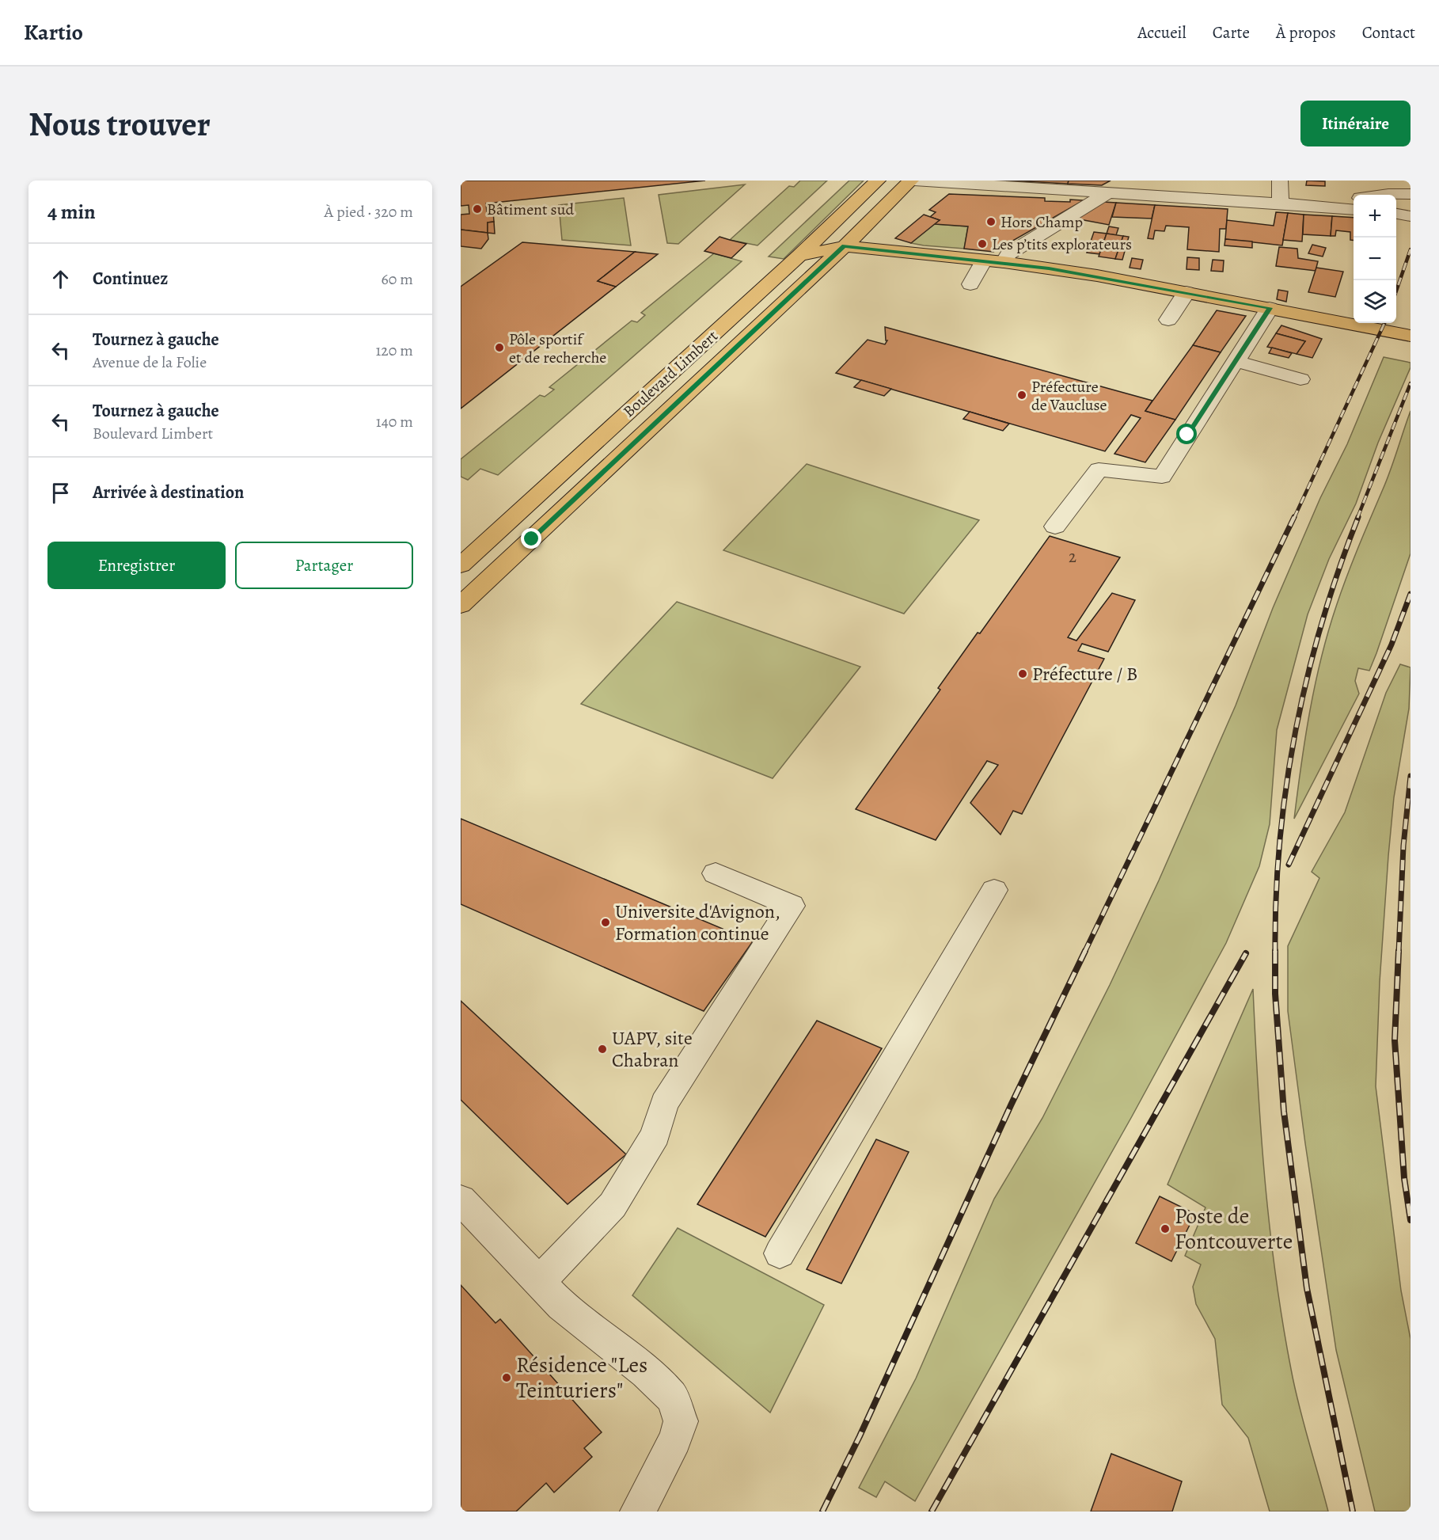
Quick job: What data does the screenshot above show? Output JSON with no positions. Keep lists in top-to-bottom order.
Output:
{
  "streets": {
    "main road": ["Boulevard Limbert"]
  },
  "places": [
    "Bâtiment sud",
    "Hors Champ",
    "Les p’tits explorateurs",
    "Pôle sportif et de recherche",
    "Préfecture de Vaucluse",
    "Préfecture / B",
    "Universite d'Avignon, Formation continue",
    "UAPV, site Chabran",
    "Poste de Fontcouverte",
    "Résidence \"Les Teinturiers\""
  ],
  "house_numbers": ["2"],
  "page": {
    "header": "Kartio",
    "nav": [
      "Accueil",
      "Carte",
      "À propos",
      "Contact"
    ],
    "buttons": [
      "Itinéraire",
      ["Enregistrer", "Partager"]
    ],
    "title": "Nous trouver",
    "heading": ["4 min", "À pied · 320 m"],
    "map_buttons": ["+", "−"],
    "list": [
      ["Continuez", "60 m"],
      ["Tournez à gauche", "Avenue de la Folie", "120 m"],
      ["Tournez à gauche", "Boulevard Limbert", "140 m"],
      "Arrivée à destination"
    ]
  }
}
